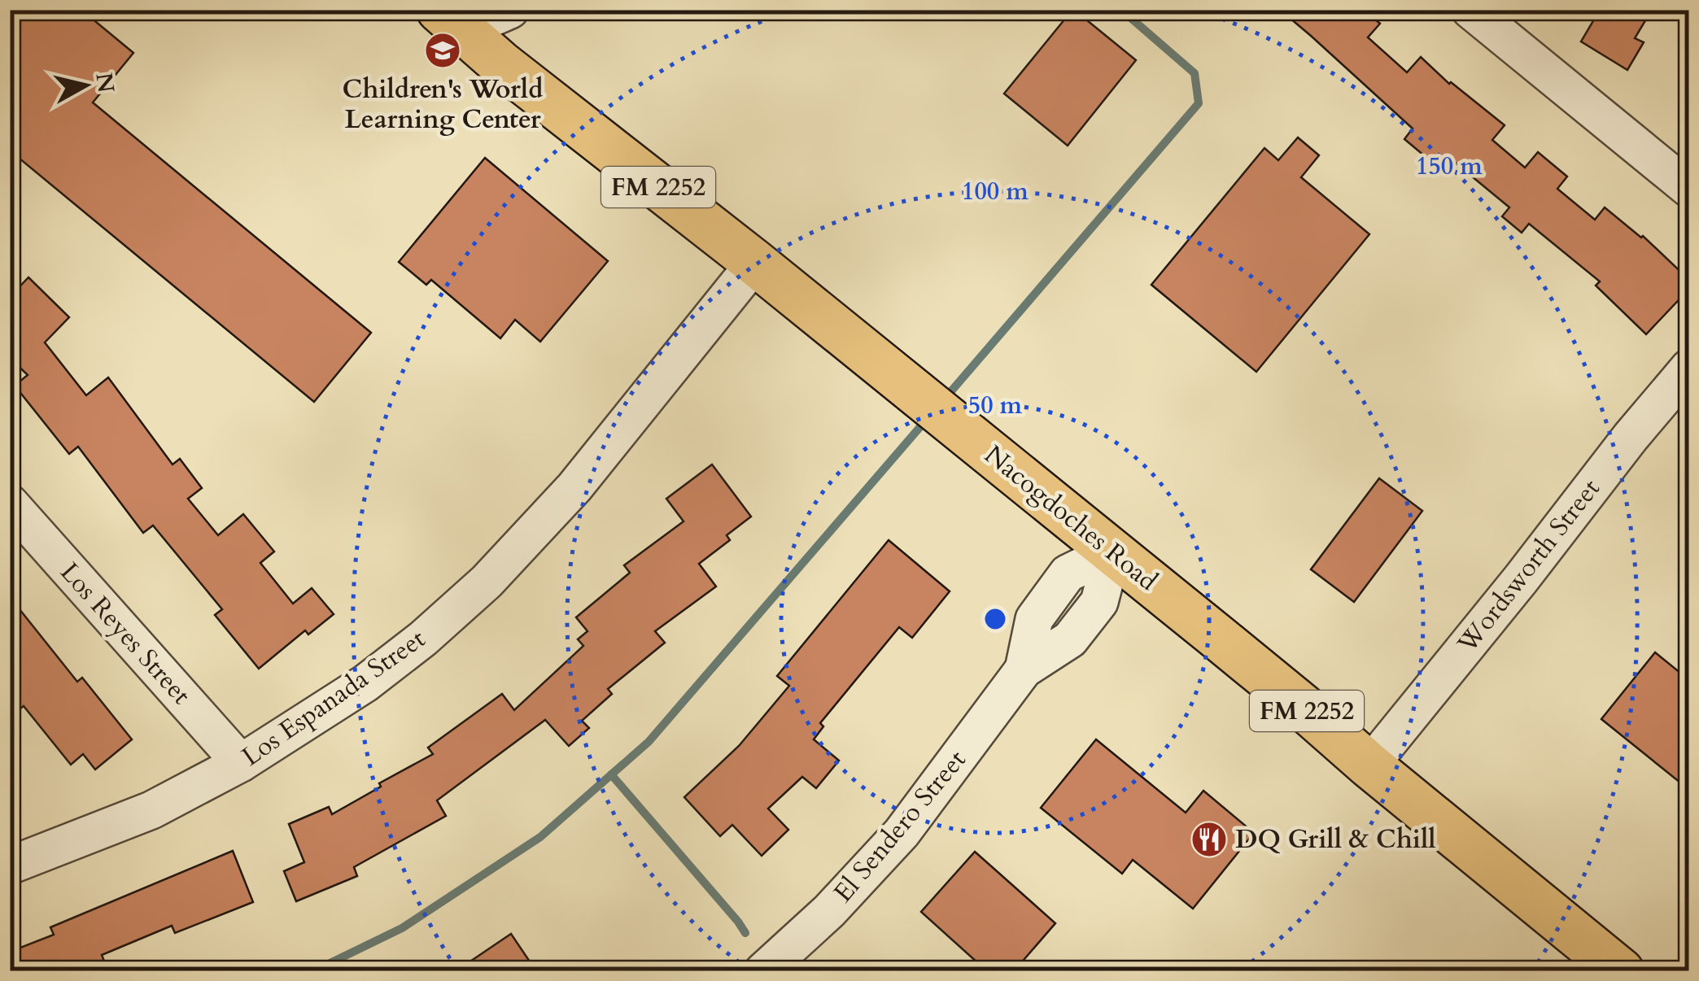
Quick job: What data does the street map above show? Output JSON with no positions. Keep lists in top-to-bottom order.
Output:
{
  "streets": {
    "main road": ["FM 2252", "Nacogdoches Road"],
    "street": [
      "Wordsworth Street",
      "Los Reyes Street",
      "Los Espanada Street",
      "El Sendero Street"
    ]
  },
  "crossings": [
    ["Nacogdoches Road", "Wordsworth Street"],
    ["Nacogdoches Road", "Los Espanada Street"],
    ["Nacogdoches Road", "El Sendero Street"],
    ["Los Reyes Street", "Los Espanada Street"]
  ],
  "places": {
    "school or university": ["Children's World Learning Center"],
    "restaurant": ["DQ Grill & Chill"]
  },
  "north": "right",
  "rings": ["150 m", "100 m", "50 m"]
}
